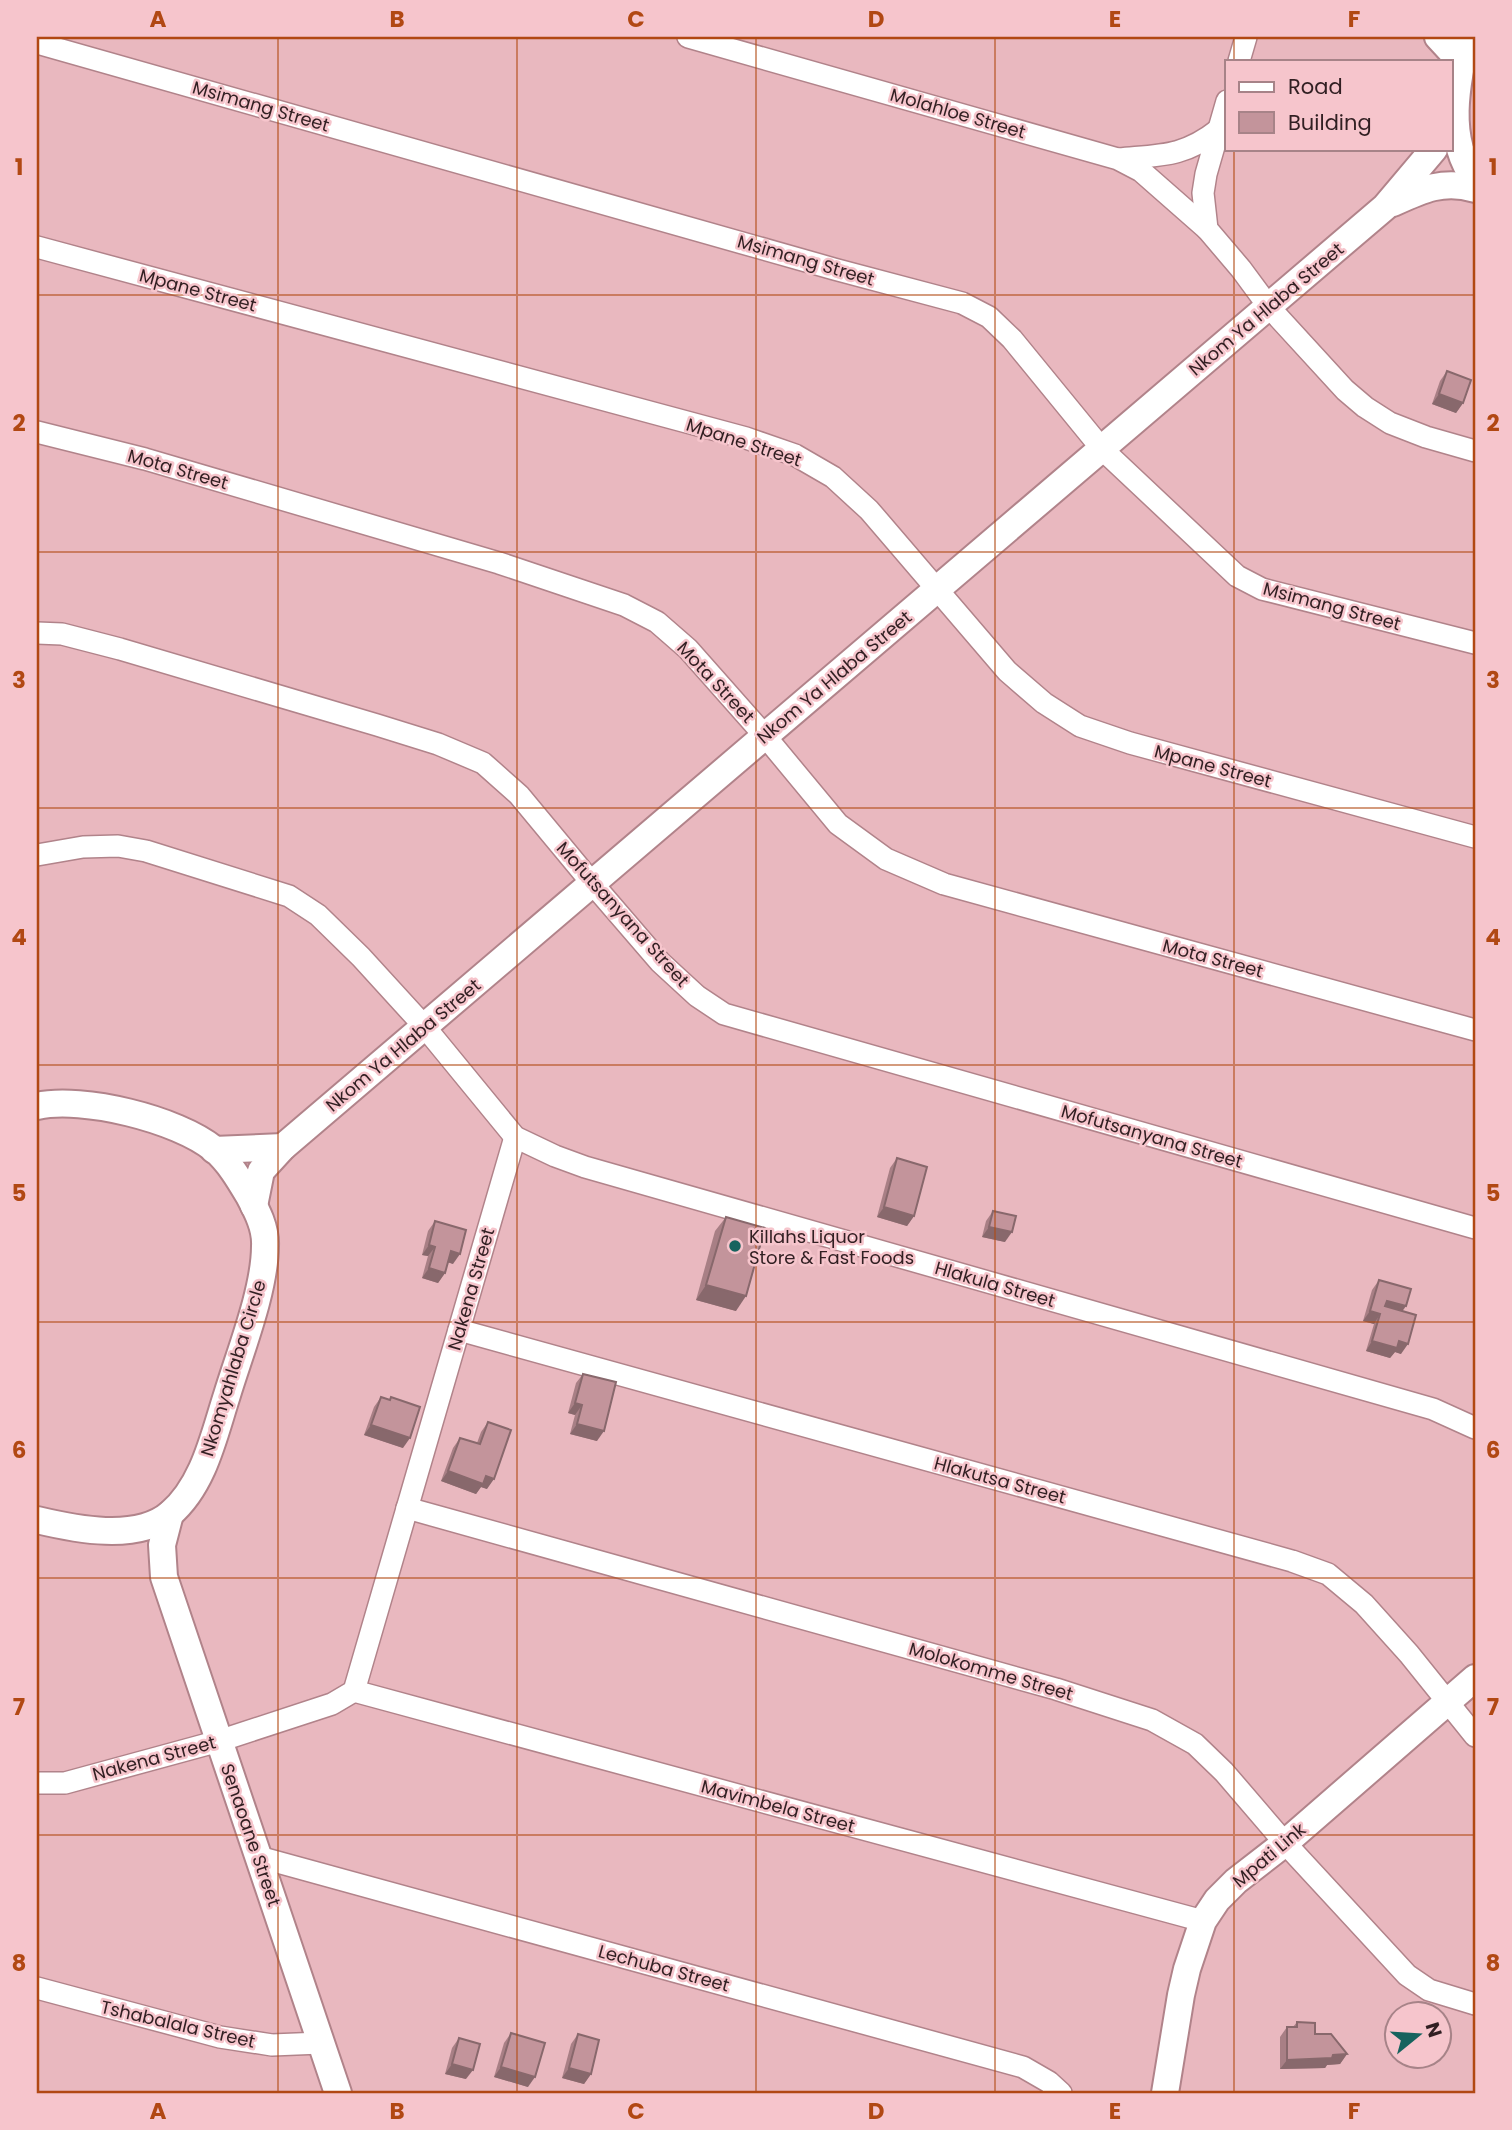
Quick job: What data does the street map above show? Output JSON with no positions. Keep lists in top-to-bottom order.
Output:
{
  "streets": {
    "street": [
      "Msimang Street",
      "Molahloe Street",
      "Mpane Street",
      "Nkom Ya Hlaba Street",
      "Mota Street",
      "Mofutsanyana Street",
      "Hlakula Street",
      "Nakena Street",
      "Nkomyahlaba Circle",
      "Hlakutsa Street",
      "Molokomme Street",
      "Mavimbela Street",
      "Senaoane Street",
      "Mpati Link",
      "Lechuba Street",
      "Tshabalala Street"
    ]
  },
  "crossings": [
    ["Msimang Street", "Nkom Ya Hlaba Street"],
    ["Molahloe Street", "Nkom Ya Hlaba Street"],
    ["Mpane Street", "Nkom Ya Hlaba Street"],
    ["Nkom Ya Hlaba Street", "Mota Street"],
    ["Nkom Ya Hlaba Street", "Mofutsanyana Street"],
    ["Nkom Ya Hlaba Street", "Nkomyahlaba Circle"],
    ["Hlakula Street", "Nakena Street"],
    ["Nakena Street", "Hlakutsa Street"],
    ["Nakena Street", "Molokomme Street"],
    ["Nakena Street", "Mavimbela Street"],
    ["Nakena Street", "Senaoane Street"],
    ["Nkomyahlaba Circle", "Senaoane Street"],
    ["Hlakutsa Street", "Mpati Link"],
    ["Molokomme Street", "Mpati Link"],
    ["Mavimbela Street", "Mpati Link"],
    ["Senaoane Street", "Lechuba Street"],
    ["Senaoane Street", "Tshabalala Street"]
  ],
  "places": ["Killahs Liquor Store & Fast Foods"],
  "legend": ["Road", "Building"],
  "north": "right",
  "grid": {
    "columns": [
      "A",
      "B",
      "C",
      "D",
      "E",
      "F"
    ],
    "rows": [
      "1",
      "2",
      "3",
      "4",
      "5",
      "6",
      "7",
      "8"
    ]
  }
}
